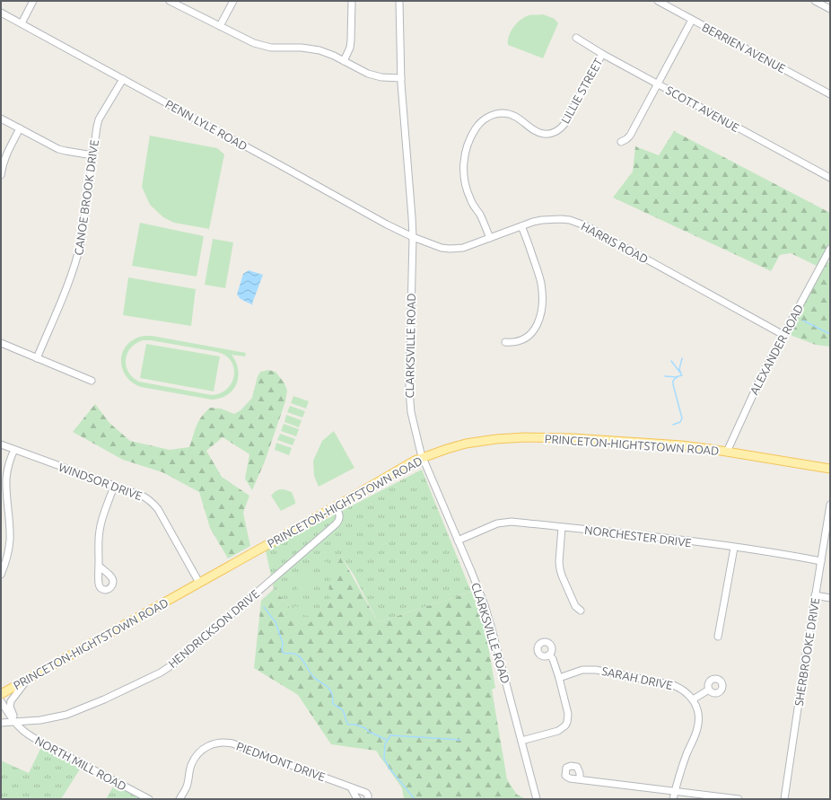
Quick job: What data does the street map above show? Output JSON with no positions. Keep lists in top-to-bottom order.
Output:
{
  "streets": {
    "main road": ["PRINCETON-HIGHTSTOWN ROAD"],
    "street": [
      "BERRIEN AVENUE",
      "LILLIE STREET",
      "SCOTT AVENUE",
      "PENN LYLE ROAD",
      "CANOE BROOK DRIVE",
      "HARRIS ROAD",
      "CLARKSVILLE ROAD",
      "ALEXANDER ROAD",
      "WINDSOR DRIVE",
      "NORCHESTER DRIVE",
      "HENDRICKSON DRIVE",
      "SHERBROOKE DRIVE",
      "SARAH DRIVE",
      "PIEDMONT DRIVE",
      "NORTH MILL ROAD"
    ]
  },
  "crossings": [
    ["LILLIE STREET", "SCOTT AVENUE"],
    ["LILLIE STREET", "HARRIS ROAD"],
    ["PENN LYLE ROAD", "CANOE BROOK DRIVE"],
    ["PENN LYLE ROAD", "HARRIS ROAD"],
    ["PENN LYLE ROAD", "CLARKSVILLE ROAD"],
    ["HARRIS ROAD", "CLARKSVILLE ROAD"],
    ["HARRIS ROAD", "ALEXANDER ROAD"],
    ["CLARKSVILLE ROAD", "PRINCETON-HIGHTSTOWN ROAD"],
    ["CLARKSVILLE ROAD", "NORCHESTER DRIVE"],
    ["ALEXANDER ROAD", "PRINCETON-HIGHTSTOWN ROAD"],
    ["PRINCETON-HIGHTSTOWN ROAD", "WINDSOR DRIVE"],
    ["PRINCETON-HIGHTSTOWN ROAD", "HENDRICKSON DRIVE"],
    ["NORCHESTER DRIVE", "SHERBROOKE DRIVE"],
    ["HENDRICKSON DRIVE", "NORTH MILL ROAD"]
  ]
}
